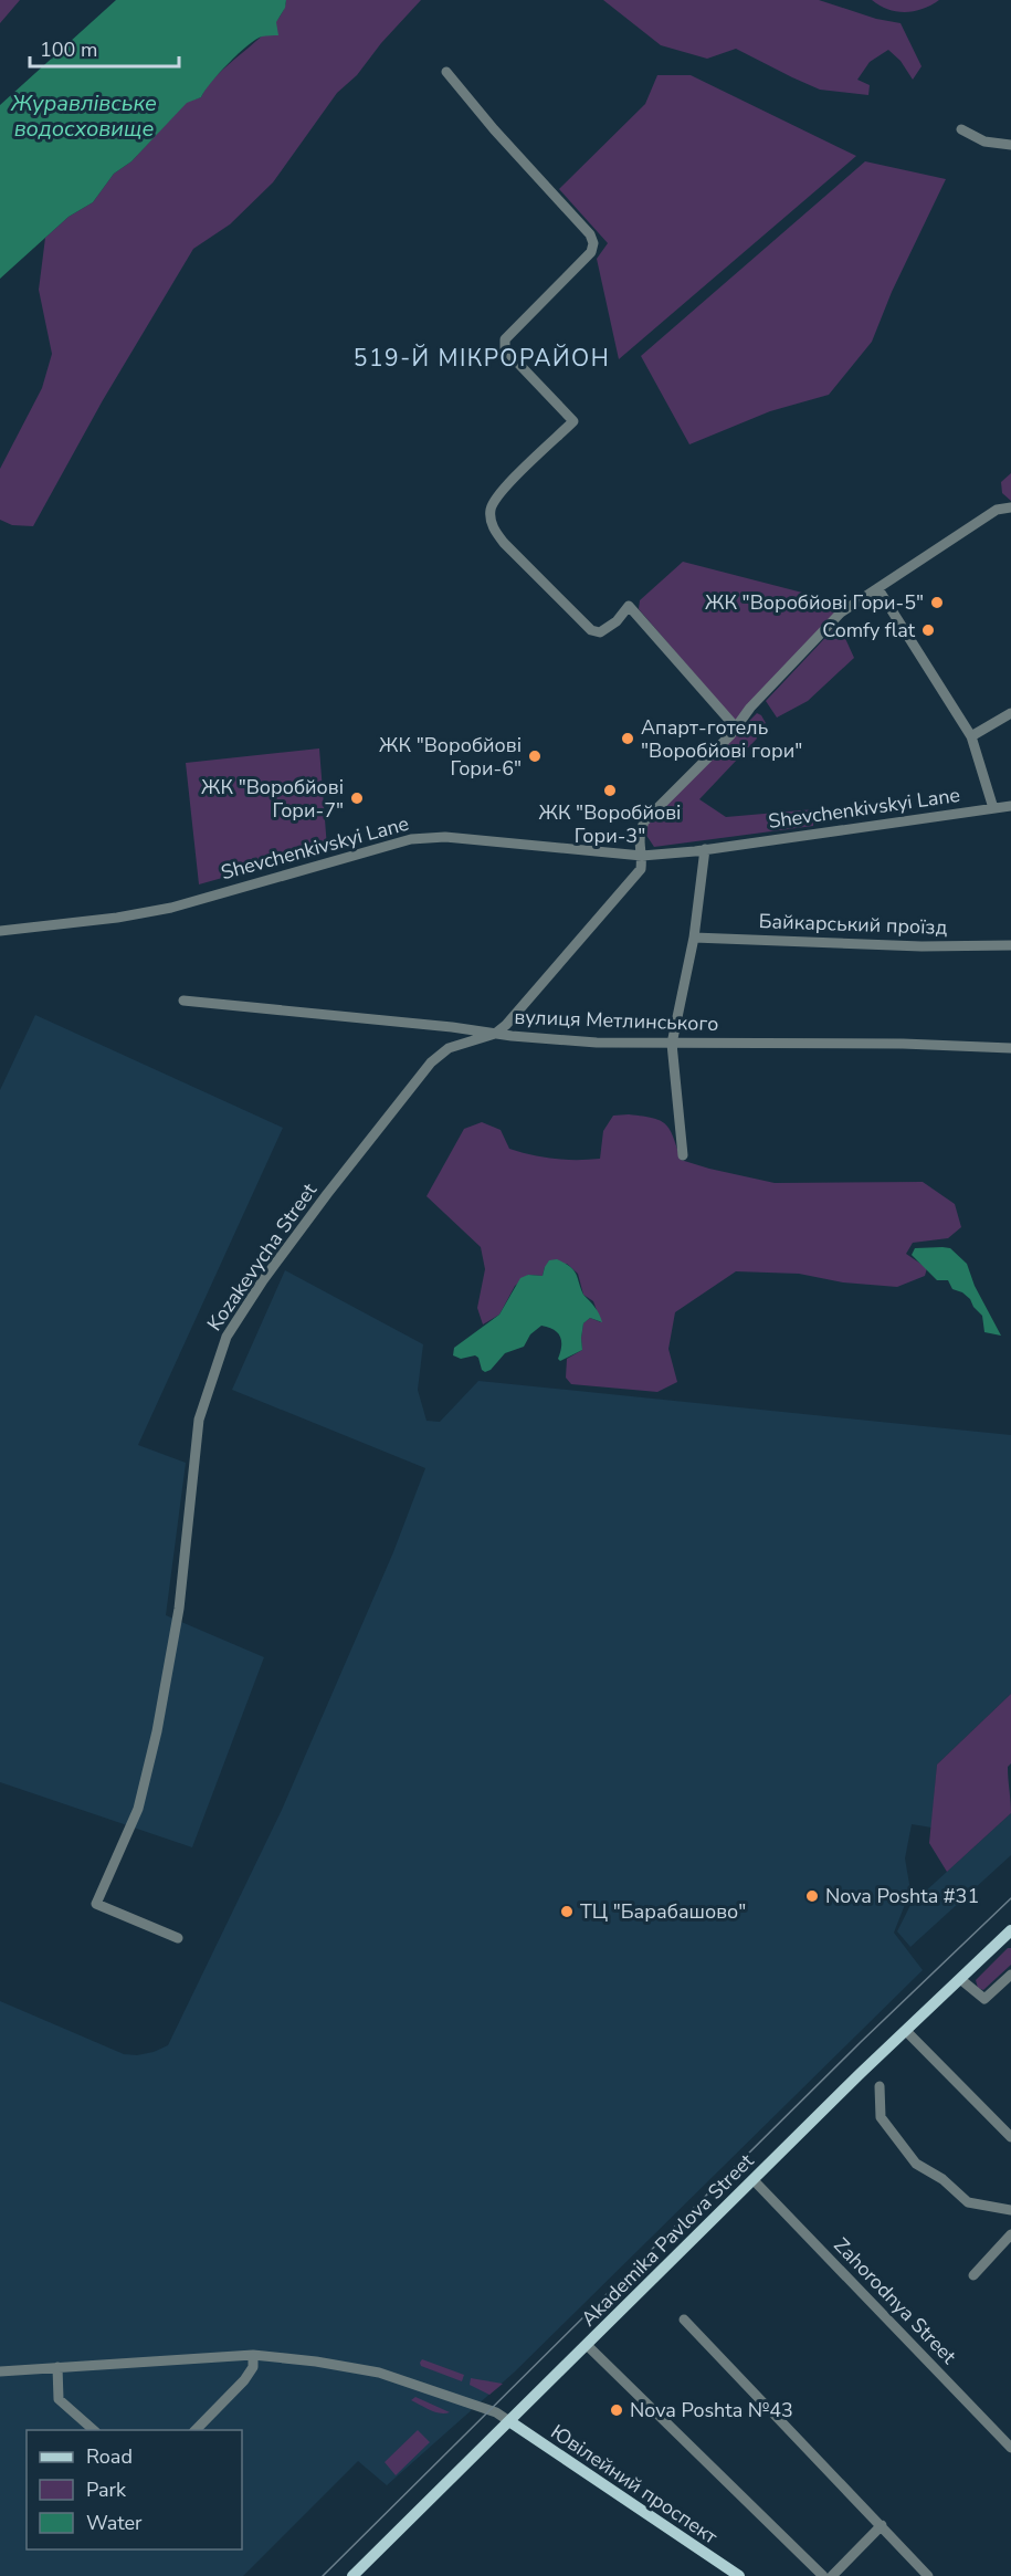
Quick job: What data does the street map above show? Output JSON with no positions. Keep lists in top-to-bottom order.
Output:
{
  "streets": {
    "main road": ["Akademika Pavlova Street", "Ювілейний проспект"],
    "street": [
      "Shevchenkivskyi Lane",
      "Байкарський проїзд",
      "вулиця Метлинського",
      "Kozakevycha Street",
      "Zahorodnya Street"
    ]
  },
  "crossings": [
    ["Shevchenkivskyi Lane", "Kozakevycha Street"],
    ["вулиця Метлинського", "Kozakevycha Street"],
    ["Akademika Pavlova Street", "Zahorodnya Street"],
    ["Akademika Pavlova Street", "Ювілейний проспект"]
  ],
  "districts": ["519-Й МІКРОРАЙОН"],
  "water": ["Журавлівське водосховище"],
  "places": [
    "ЖК \"Воробйові Гори-5\"",
    "Comfy flat",
    "Апарт-готель \"Воробйові гори\"",
    "ЖК \"Воробйові Гори-6\"",
    "ЖК \"Воробйові Гори-3\"",
    "ЖК \"Воробйові Гори-7\"",
    "Nova Poshta #31",
    "ТЦ \"Барабашово\"",
    "Nova Poshta №43"
  ],
  "legend": ["Road", "Park", "Water"],
  "scale_bar": "100 m"
}
